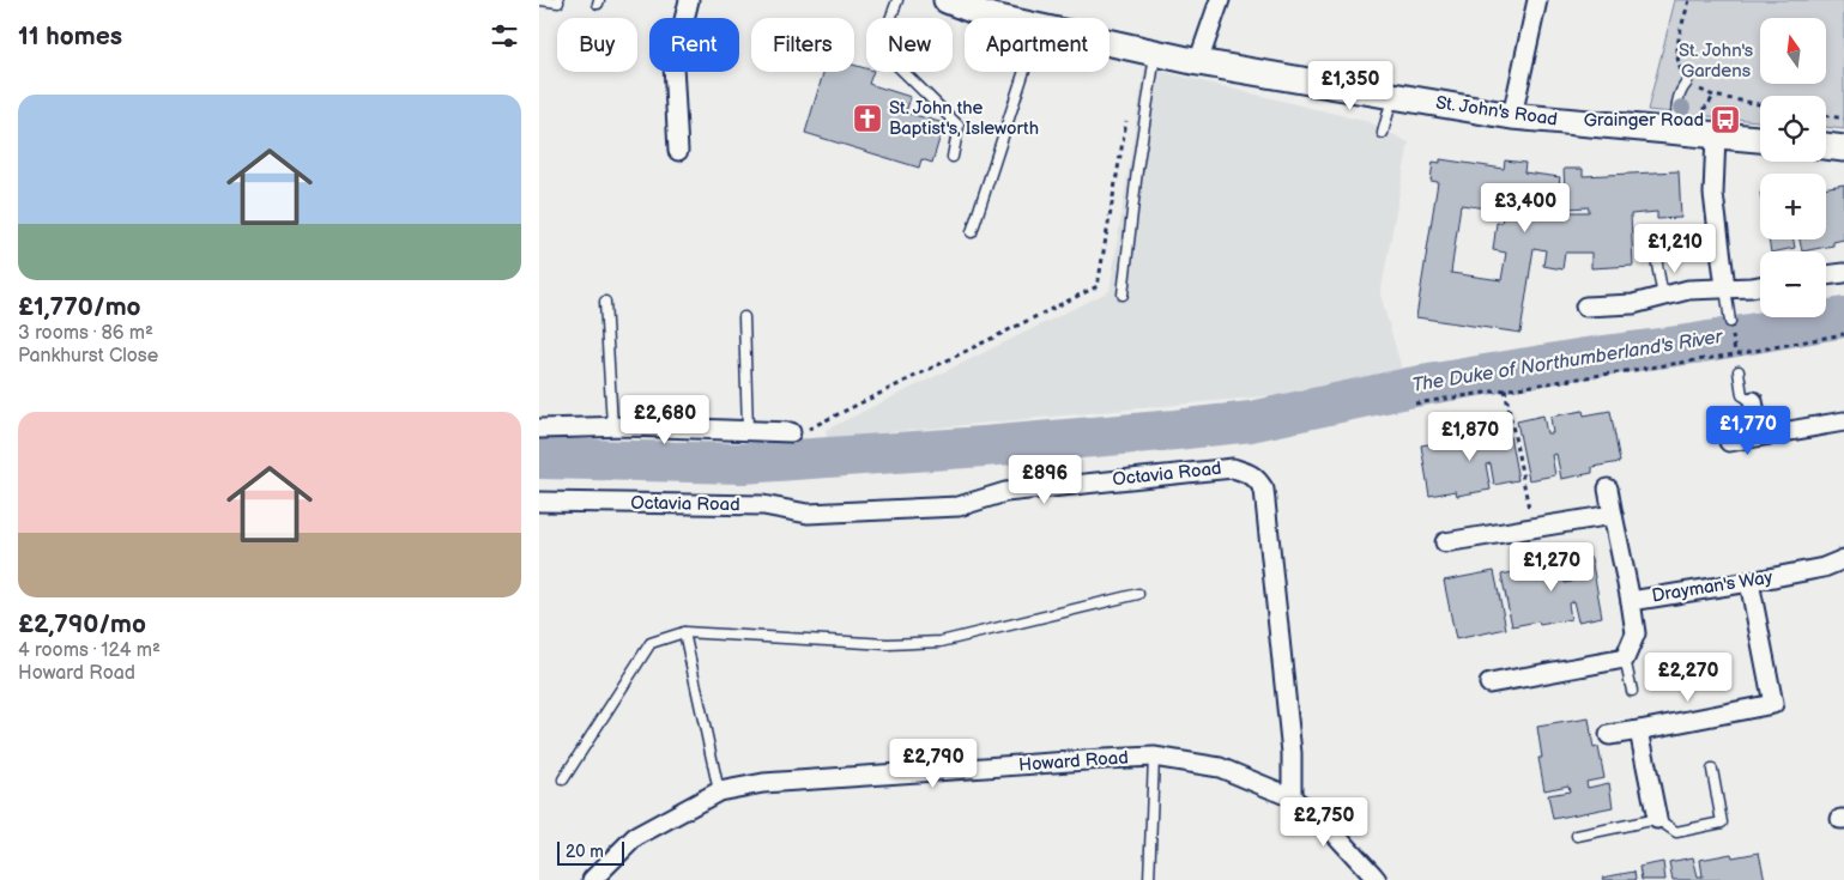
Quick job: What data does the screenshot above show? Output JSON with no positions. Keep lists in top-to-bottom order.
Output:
{
  "streets": {
    "main road": ["St. John's Road"],
    "street": ["Octavia Road", "Drayman's Way", "Howard Road"]
  },
  "crossings": [
    ["Octavia Road", "Howard Road"]
  ],
  "water": ["The Duke of Northumberland's River"],
  "parks": ["St. John's Gardens"],
  "places": {
    "church": ["St. John the Baptist's, Isleworth"],
    "bus stop": ["Grainger Road"]
  },
  "scale_bar": "20 m",
  "north": "top",
  "page": {
    "heading": "11 homes",
    "map_buttons": ["+", "−"],
    "chip": [
      "Buy",
      "Rent",
      "Filters",
      "New",
      "Apartment"
    ],
    "price": [
      "£1,350",
      "£3,400",
      "£1,210",
      "£2,680",
      "£1,770",
      "£1,870",
      "£896",
      "£1,270",
      "£2,270",
      "£2,790",
      "£2,750"
    ],
    "list": [
      {
        "name": "£1,770/mo",
        "note": "3 rooms · 86 m² · Pankhurst Close"
      },
      {
        "name": "£2,790/mo",
        "note": "4 rooms · 124 m² · Howard Road"
      }
    ],
    "scale": "20 m"
  }
}
